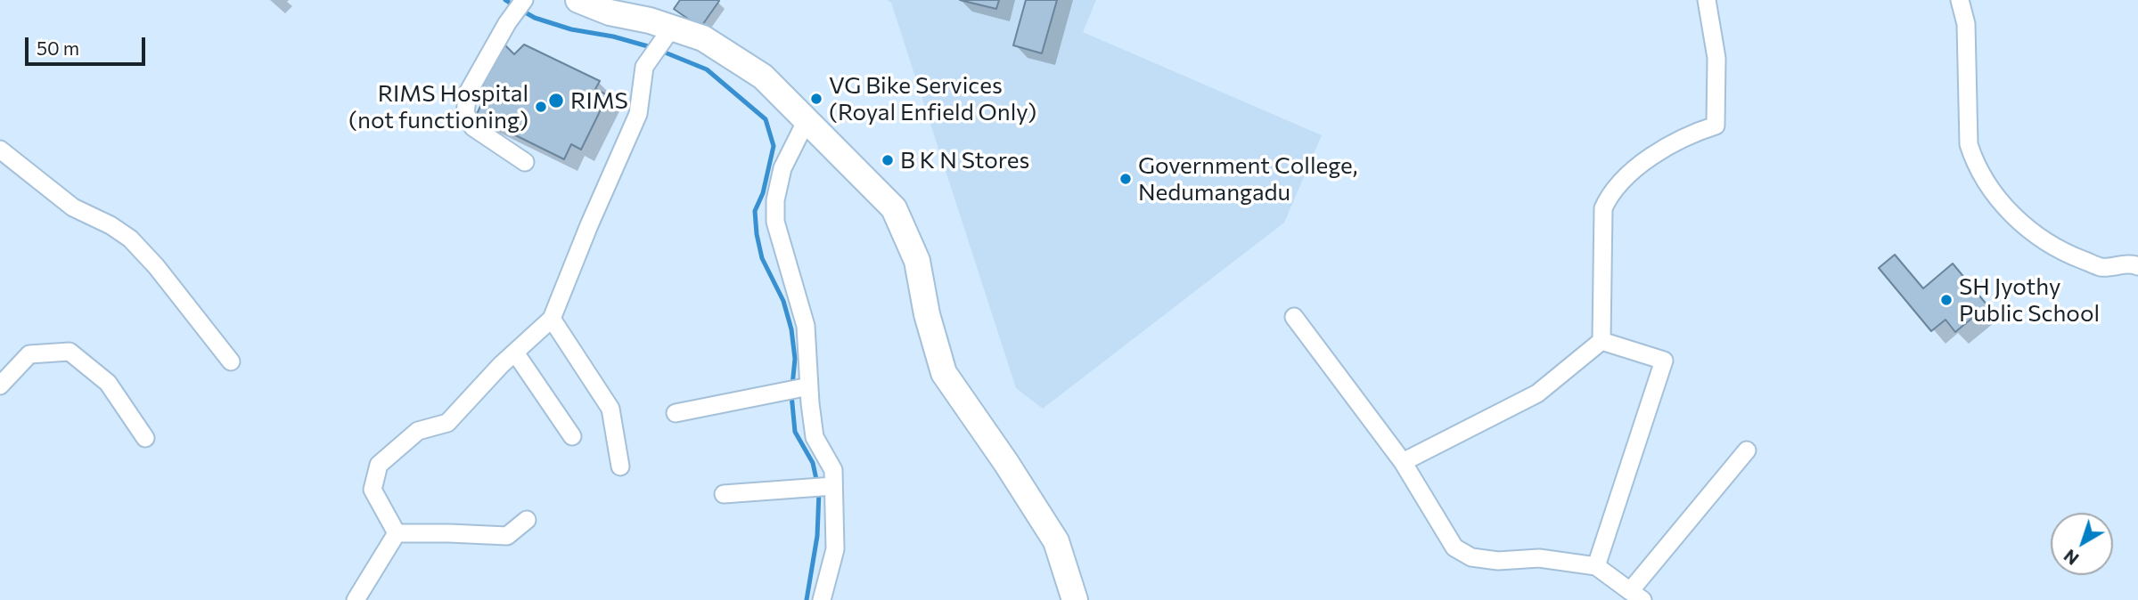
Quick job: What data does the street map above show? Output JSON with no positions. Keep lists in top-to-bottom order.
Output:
{
  "places": [
    "VG Bike Services (Royal Enfield Only)",
    "RIMS",
    "RIMS Hospital (not functioning)",
    "B K N Stores",
    "Government College, Nedumangadu",
    "SH Jyothy Public School"
  ],
  "scale_bar": "50 m",
  "north": "bottom left"
}
